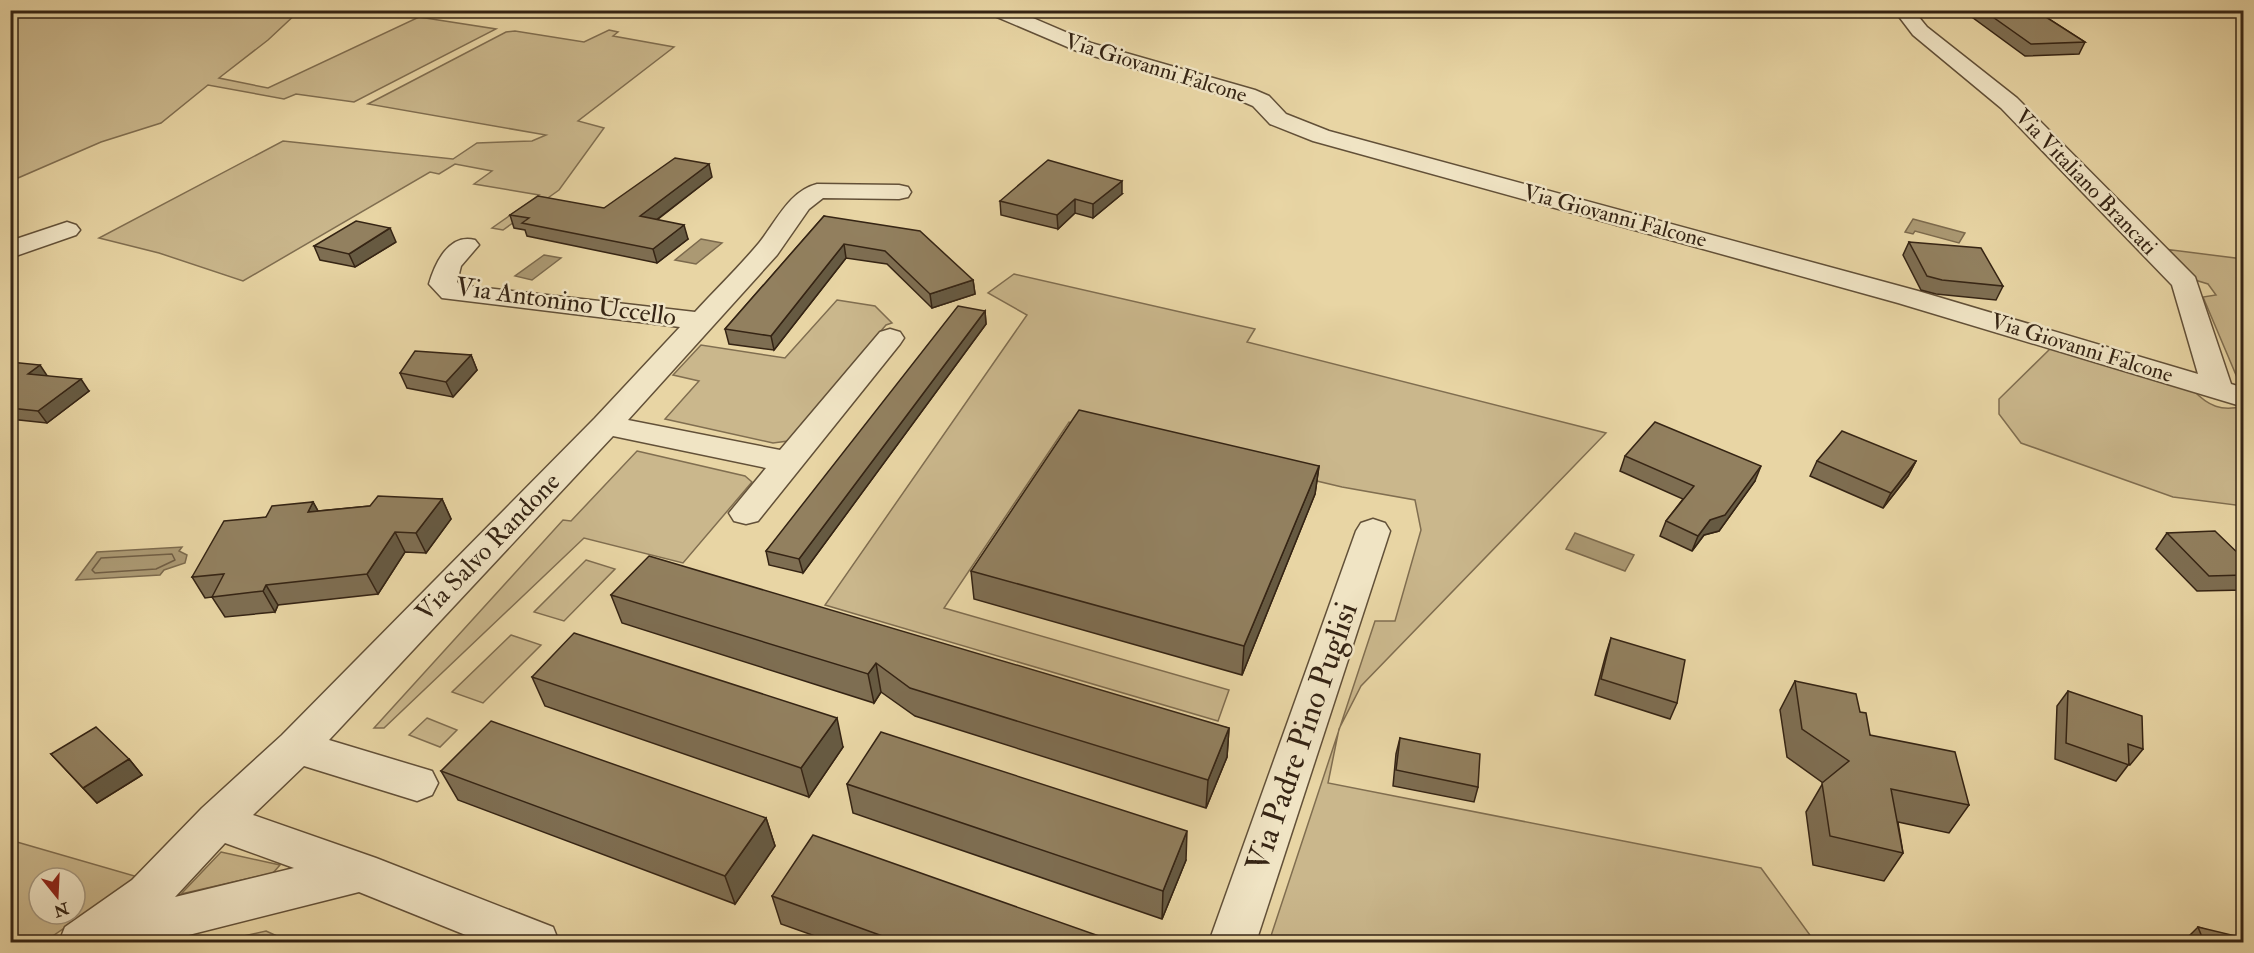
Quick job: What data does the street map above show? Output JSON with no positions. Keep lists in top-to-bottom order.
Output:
{
  "streets": {
    "street": [
      "Via Giovanni Falcone",
      "Via Vitaliano Brancati",
      "Via Antonino Uccello",
      "Via Salvo Randone",
      "Via Padre Pino Puglisi"
    ]
  },
  "crossings": [
    ["Via Giovanni Falcone", "Via Vitaliano Brancati"],
    ["Via Antonino Uccello", "Via Salvo Randone"]
  ],
  "north": "bottom"
}
